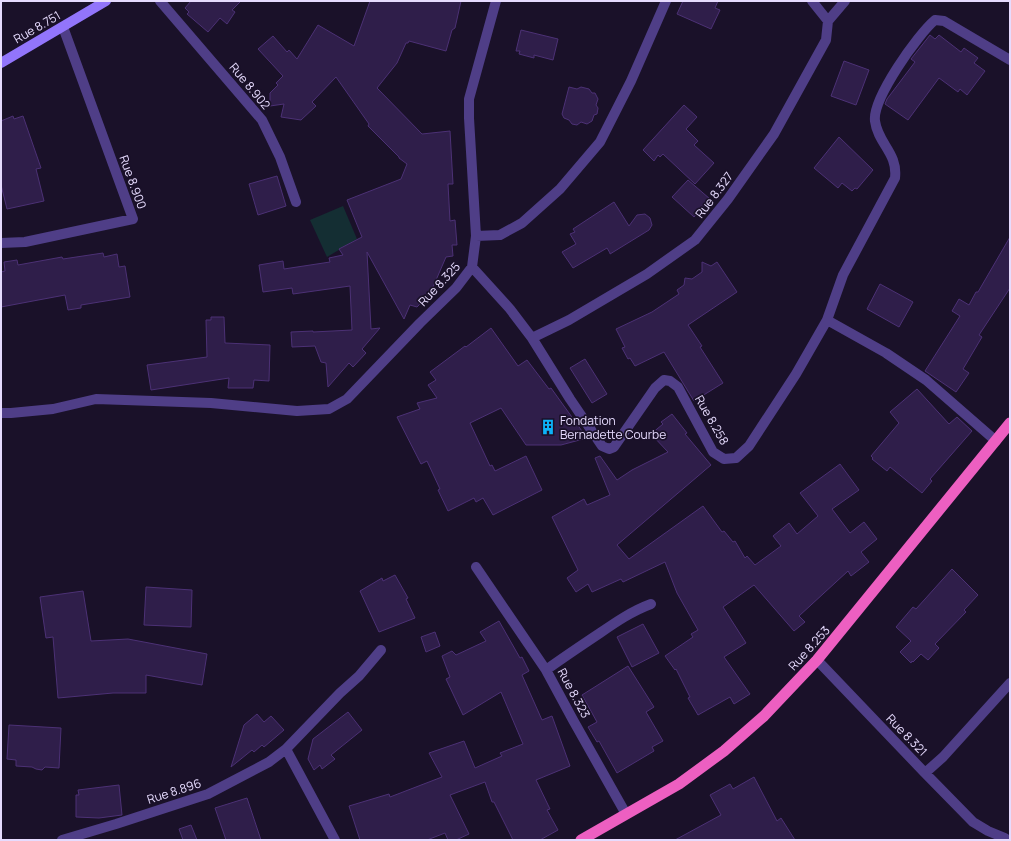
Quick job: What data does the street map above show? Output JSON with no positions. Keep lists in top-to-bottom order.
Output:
{
  "streets": {
    "highway": ["Rue 8.253"],
    "main road": ["Rue 8.751"],
    "street": [
      "Rue 8.902",
      "Rue 8.900",
      "Rue 8.327",
      "Rue 8.325",
      "Rue 8.258",
      "Rue 8.323",
      "Rue 8.321",
      "Rue 8.896"
    ]
  },
  "crossings": [
    ["Rue 8.751", "Rue 8.900"],
    ["Rue 8.327", "Rue 8.258"],
    ["Rue 8.325", "Rue 8.258"],
    ["Rue 8.253", "Rue 8.323"],
    ["Rue 8.253", "Rue 8.321"]
  ],
  "places": {
    "building": ["Fondation Bernadette Courbe"]
  }
}
